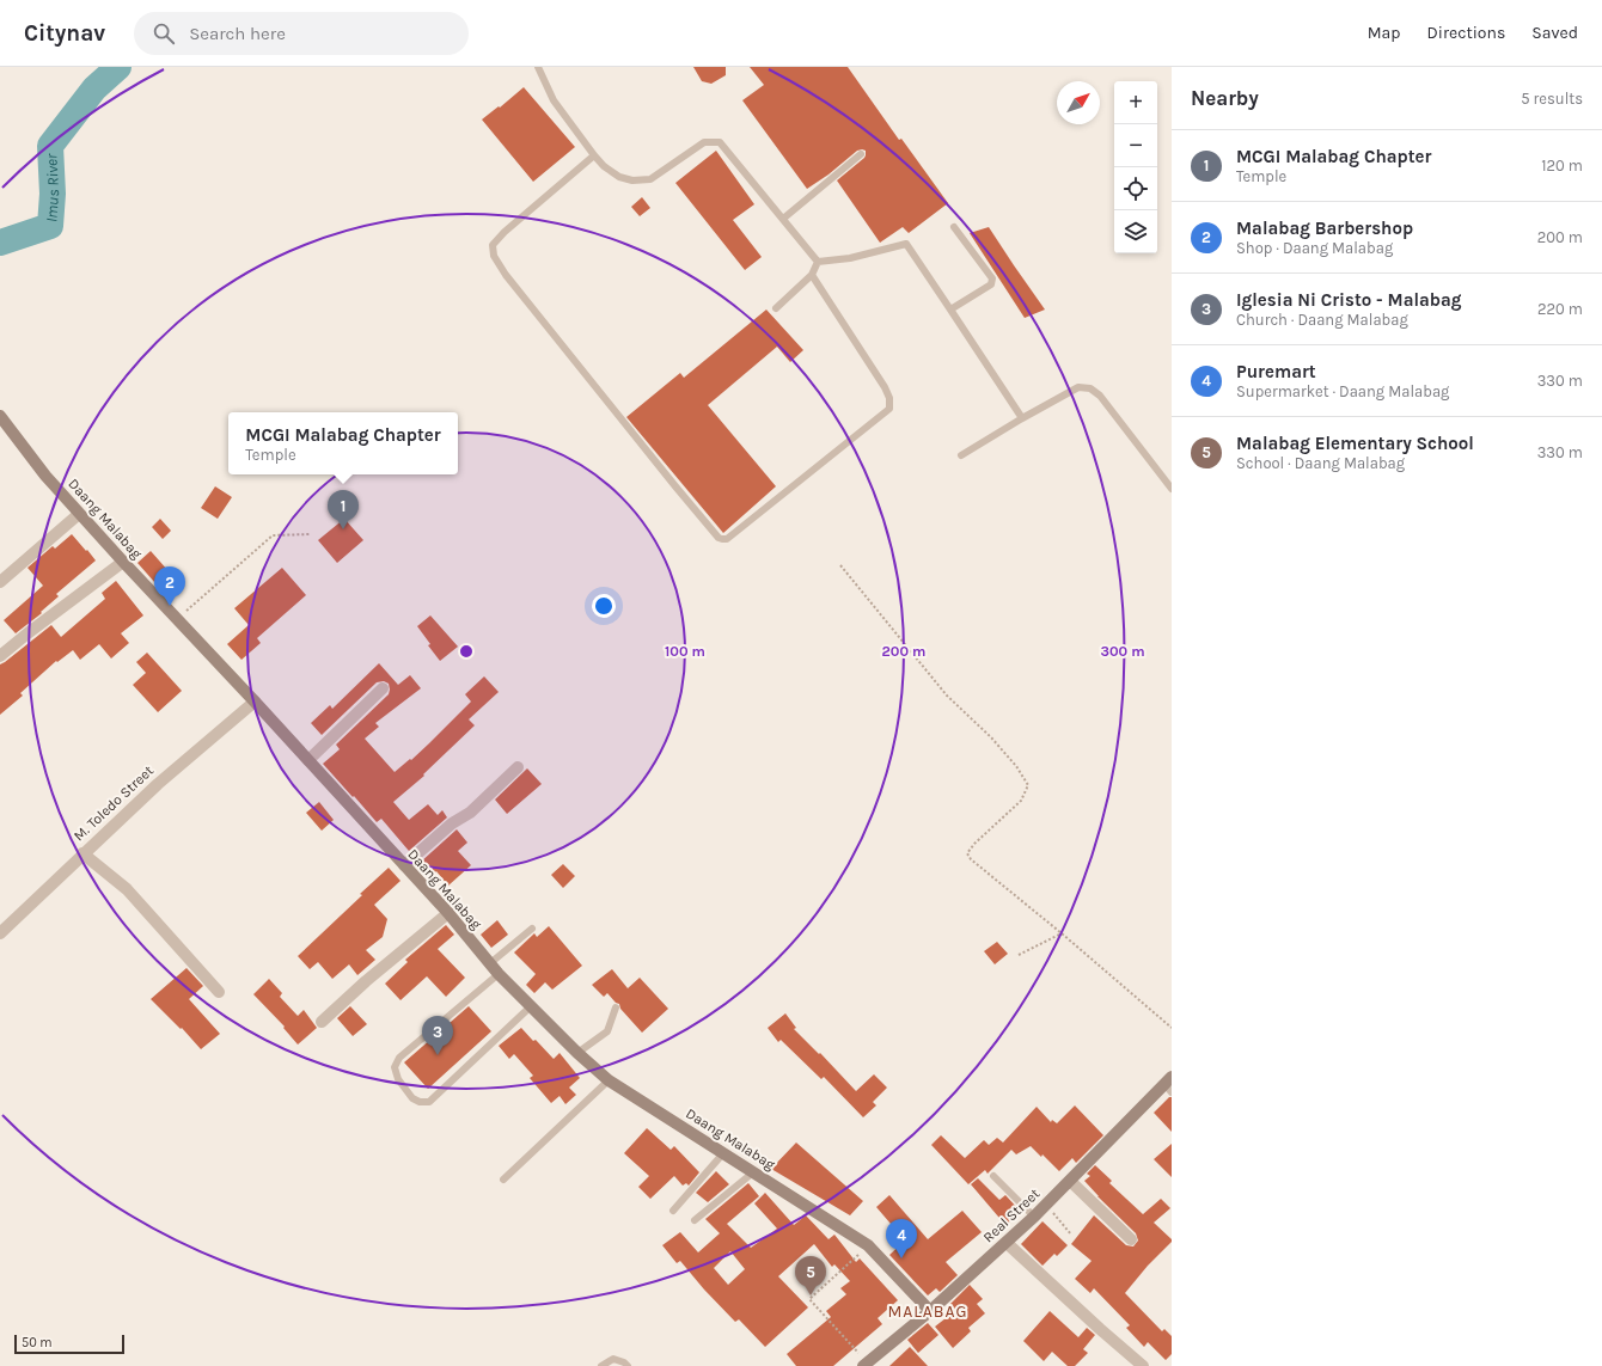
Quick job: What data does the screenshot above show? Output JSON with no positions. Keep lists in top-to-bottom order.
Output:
{
  "streets": {
    "street": ["Daang Malabag", "M. Toledo Street", "Real Street"]
  },
  "crossings": [
    ["Daang Malabag", "M. Toledo Street"],
    ["Daang Malabag", "Real Street"]
  ],
  "districts": ["MALABAG"],
  "water": ["Imus River"],
  "scale_bar": "50 m",
  "north": "top right",
  "page": {
    "header": "Citynav",
    "search": "Search here",
    "nav": ["Map", "Directions", "Saved"],
    "heading": ["Nearby", "5 results"],
    "map_buttons": ["+", "−"],
    "list": [
      {
        "mark": "1",
        "name": "MCGI Malabag Chapter",
        "note": "Temple",
        "value": "120 m"
      },
      {
        "mark": "2",
        "name": "Malabag Barbershop",
        "note": "Shop · Daang Malabag",
        "value": "200 m"
      },
      {
        "mark": "3",
        "name": "Iglesia Ni Cristo - Malabag",
        "note": "Church · Daang Malabag",
        "value": "220 m"
      },
      {
        "mark": "4",
        "name": "Puremart",
        "note": "Supermarket · Daang Malabag",
        "value": "330 m"
      },
      {
        "mark": "5",
        "name": "Malabag Elementary School",
        "note": "School · Daang Malabag",
        "value": "330 m"
      }
    ],
    "popup": ["MCGI Malabag Chapter", "Temple"],
    "pins": [
      "1",
      "2",
      "3",
      "4",
      "5"
    ],
    "scale": "50 m"
  },
  "rings": ["100 m", "200 m", "300 m"]
}
